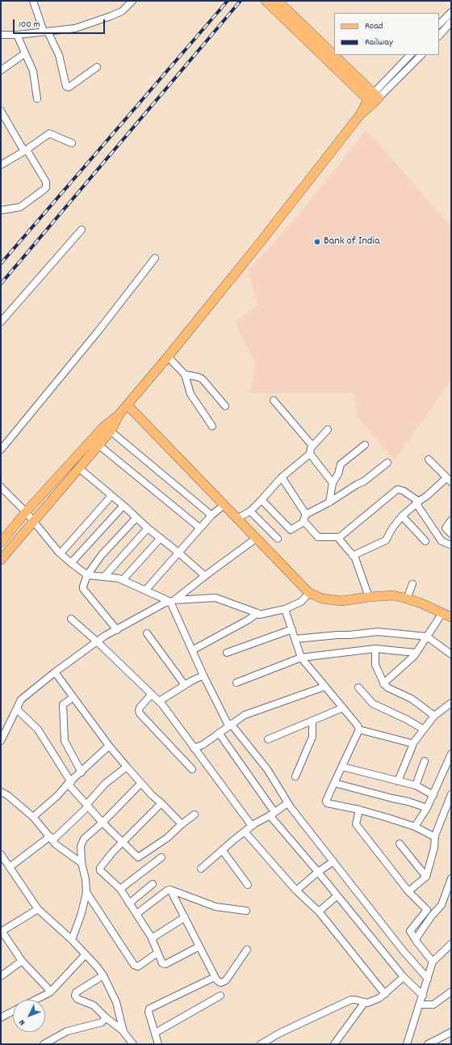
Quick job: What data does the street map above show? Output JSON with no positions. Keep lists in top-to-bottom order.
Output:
{
  "places": ["Bank of India"],
  "legend": ["Road", "Railway"],
  "scale_bar": "100 m",
  "north": "bottom left"
}
